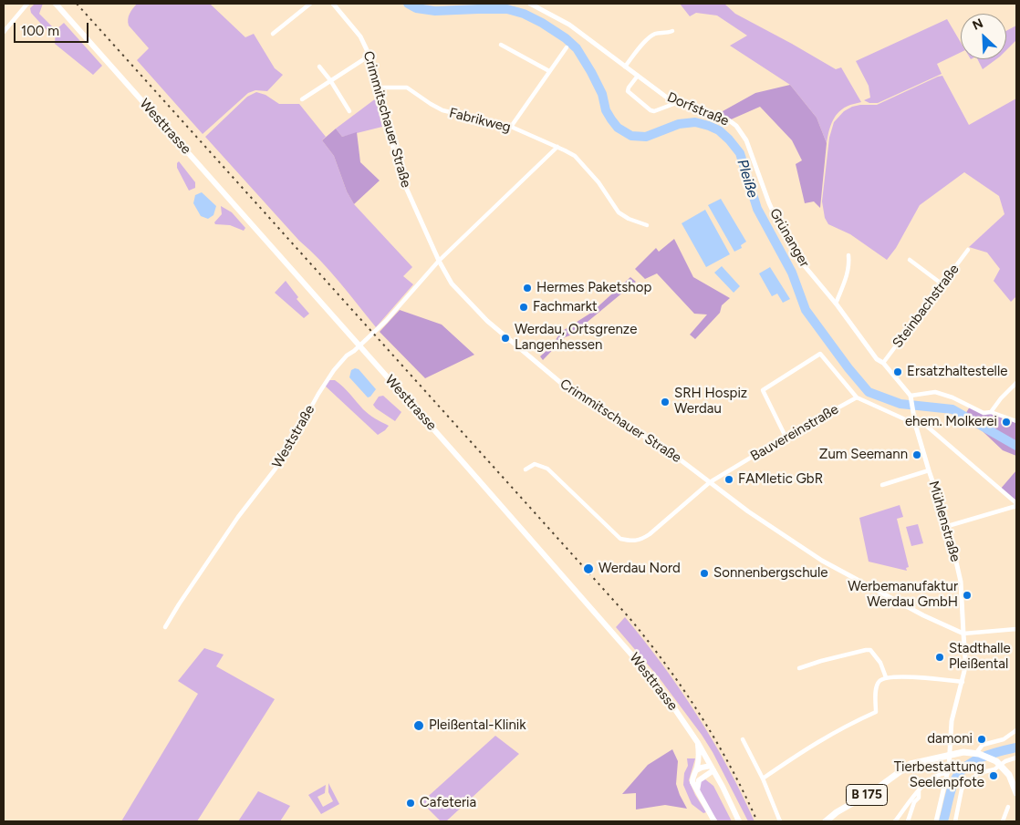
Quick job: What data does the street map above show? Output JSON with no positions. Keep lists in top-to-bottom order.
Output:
{
  "streets": {
    "main road": ["Westtrasse", "B 175"],
    "street": [
      "Dorfstraße",
      "Crimmitschauer Straße",
      "Fabrikweg",
      "Grünanger",
      "Steinbachstraße",
      "Bauvereinstraße",
      "Weststraße",
      "Mühlenstraße"
    ]
  },
  "crossings": [
    ["Dorfstraße", "Grünanger"],
    ["Crimmitschauer Straße", "Fabrikweg"],
    ["Crimmitschauer Straße", "Bauvereinstraße"],
    ["Crimmitschauer Straße", "Weststraße"],
    ["Crimmitschauer Straße", "Mühlenstraße"],
    ["Grünanger", "Steinbachstraße"],
    ["Grünanger", "Mühlenstraße"]
  ],
  "water": ["Pleiße"],
  "places": [
    "Hermes Paketshop",
    "Fachmarkt",
    "Werdau, Ortsgrenze Langenhessen",
    "Ersatzhaltestelle",
    "SRH Hospiz Werdau",
    "ehem. Molkerei",
    "Zum Seemann",
    "FAMletic GbR",
    "Werdau Nord",
    "Sonnenbergschule",
    "Werbemanufaktur Werdau GmbH",
    "Stadthalle Pleißental",
    "Pleißental-Klinik",
    "damoni",
    "Tierbestattung Seelenpfote",
    "Cafeteria"
  ],
  "scale_bar": "100 m",
  "north": "top left"
}
